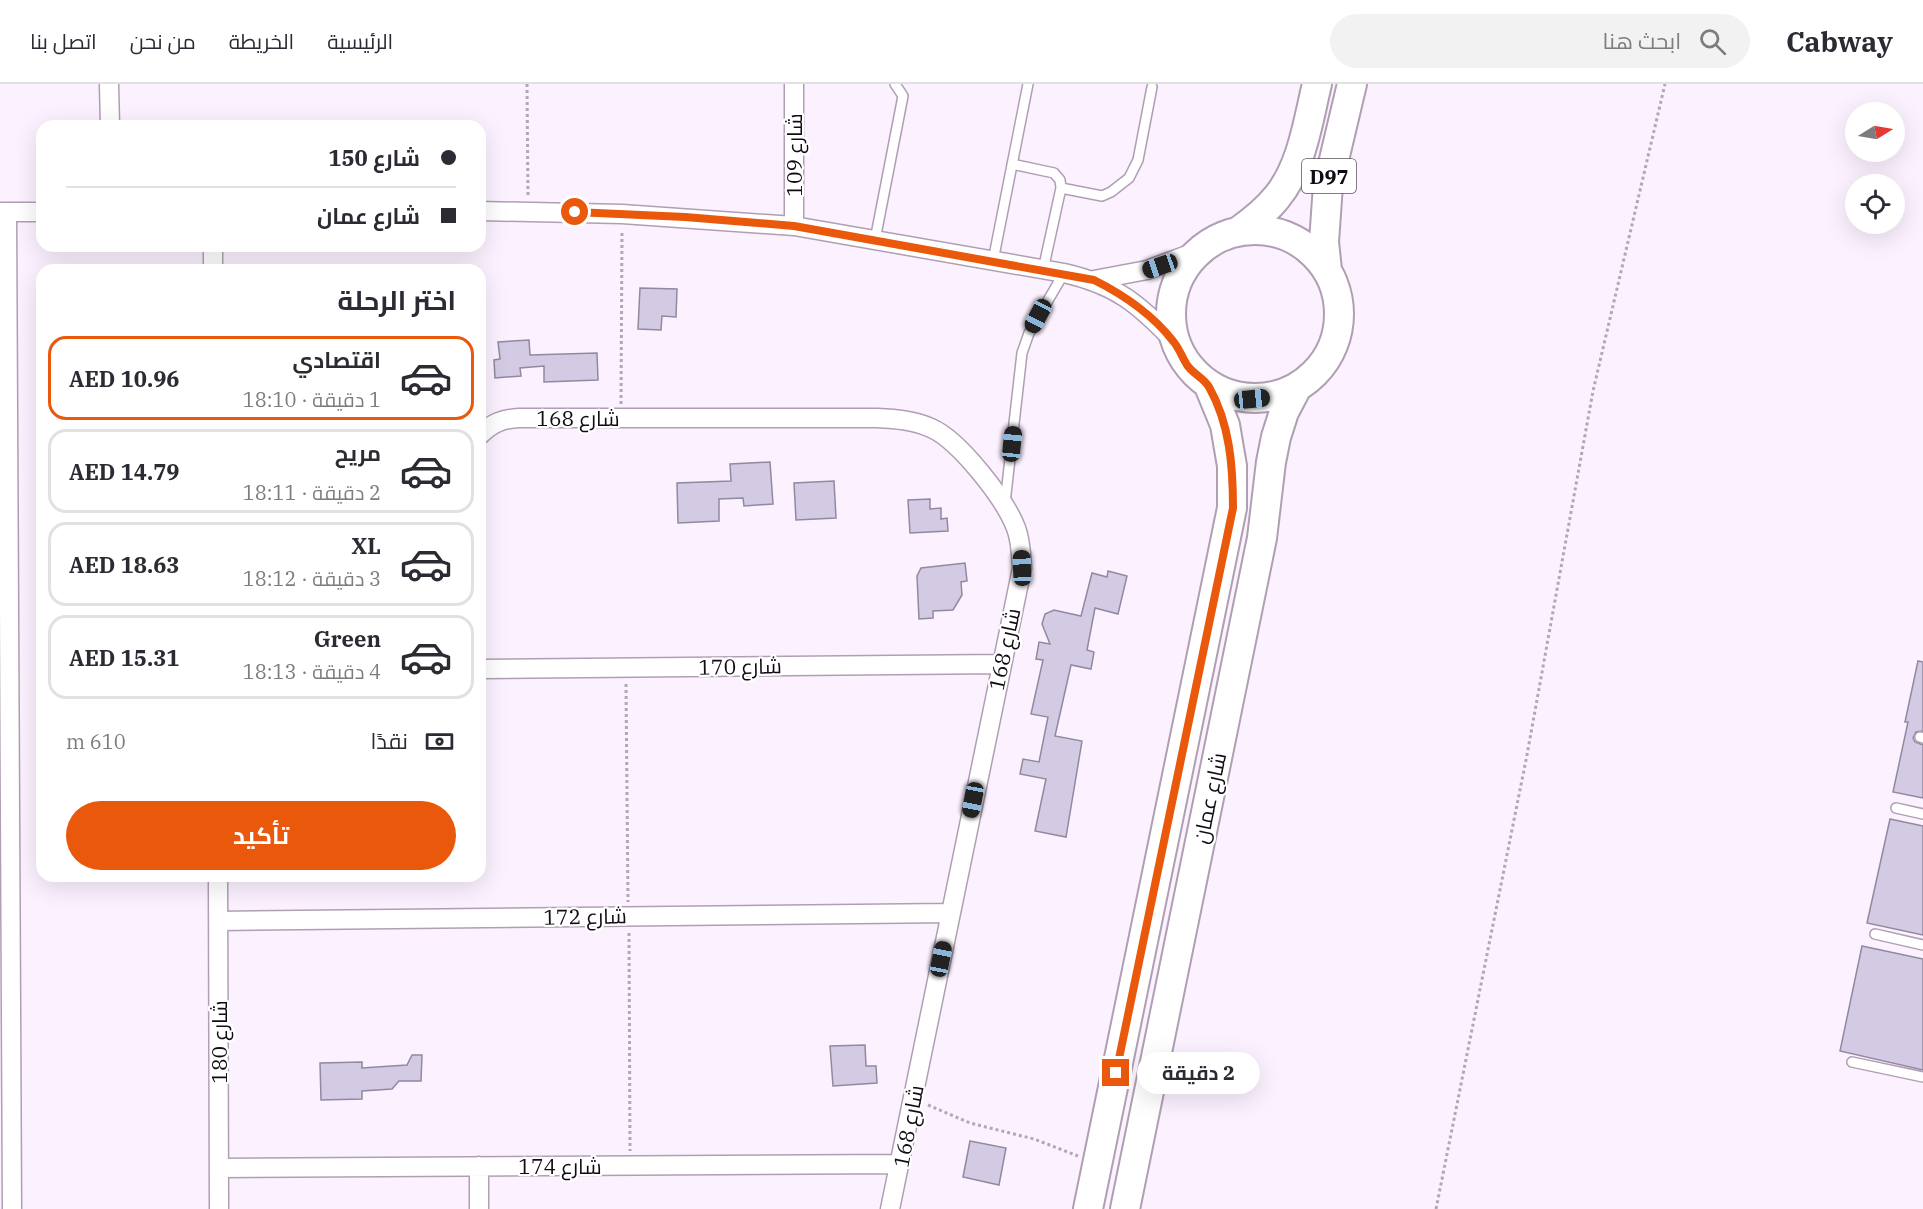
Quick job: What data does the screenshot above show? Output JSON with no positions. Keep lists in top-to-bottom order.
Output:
{
  "streets": {
    "main road": ["D97", "شارع عمان"],
    "street": [
      "شارع 109",
      "شارع 168",
      "شارع 170",
      "شارع 172",
      "شارع 180",
      "شارع 174"
    ]
  },
  "crossings": [
    ["D97", "شارع عمان"],
    ["شارع 168", "شارع 170"],
    ["شارع 168", "شارع 172"],
    ["شارع 168", "شارع 174"],
    ["شارع 172", "شارع 180"],
    ["شارع 180", "شارع 174"]
  ],
  "north": "right",
  "page": {
    "header": "Cabway",
    "search": "ابحث هنا",
    "nav": [
      "الرئيسية",
      "الخريطة",
      "من نحن",
      "اتصل بنا"
    ],
    "banner": ["شارع 150", "شارع عمان"],
    "heading": "اختر الرحلة",
    "list": [
      {
        "name": "اقتصادي",
        "note": "1 دقيقة · 18:10",
        "value": "AED 10.96"
      },
      {
        "name": "مريح",
        "note": "2 دقيقة · 18:11",
        "value": "AED 14.79"
      },
      {
        "name": "XL",
        "note": "3 دقيقة · 18:12",
        "value": "AED 18.63"
      },
      {
        "name": "Green",
        "note": "4 دقيقة · 18:13",
        "value": "AED 15.31"
      }
    ],
    "pay": ["نقدًا", "610 m"],
    "buttons": "تأكيد",
    "bubble": "2 دقيقة"
  }
}
